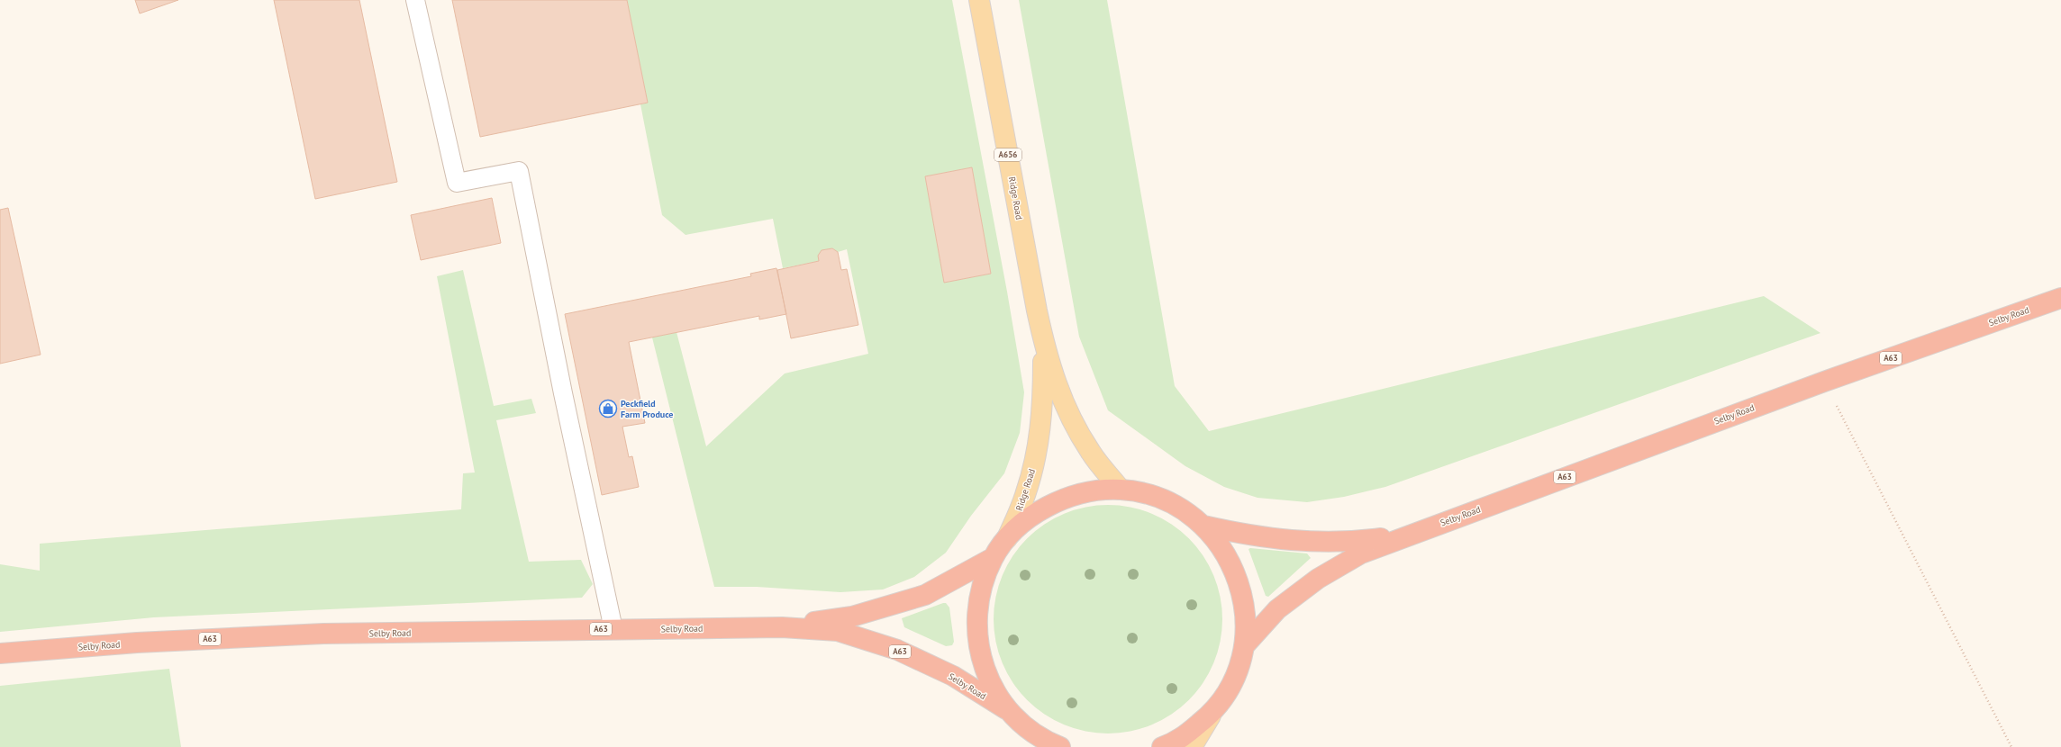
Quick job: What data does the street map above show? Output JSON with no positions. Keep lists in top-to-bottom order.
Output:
{
  "streets": {
    "highway": ["Selby Road", "A63"],
    "main road": ["A656", "Ridge Road"]
  },
  "places": {
    "shop": ["Peckfield Farm Produce"]
  }
}
